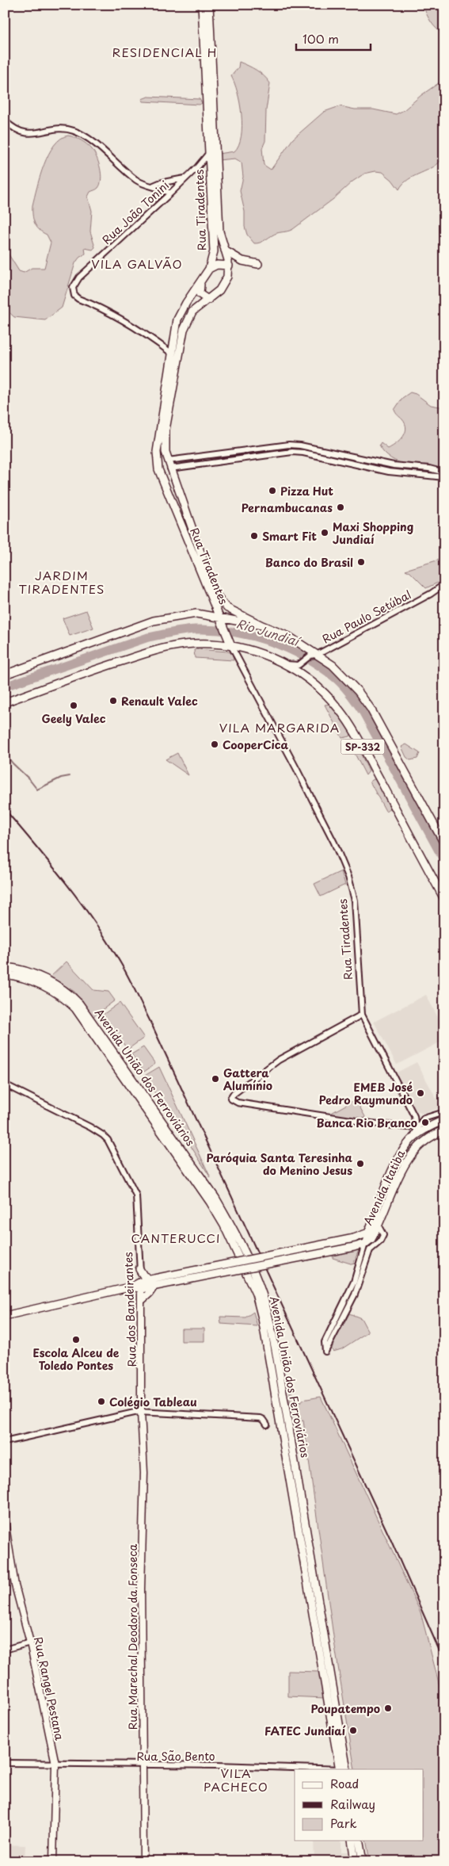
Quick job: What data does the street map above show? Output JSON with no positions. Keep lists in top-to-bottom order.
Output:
{
  "streets": {
    "main road": [
      "Rua Tiradentes",
      "SP-332",
      "Avenida União dos Ferroviários",
      "Avenida Itatiba",
      "Rua dos Bandeirantes",
      "Rua Marechal Deodoro da Fonseca",
      "Rua Rangel Pestana"
    ],
    "street": ["Rua João Tonini", "Rua Paulo Setúbal", "Rua São Bento"]
  },
  "crossings": [
    ["Rua Tiradentes", "Rua João Tonini"],
    ["Rua Tiradentes", "SP-332"],
    ["Rua Paulo Setúbal", "SP-332"],
    ["Avenida União dos Ferroviários", "Rua São Bento"],
    ["Rua dos Bandeirantes", "Rua Marechal Deodoro da Fonseca"],
    ["Rua Marechal Deodoro da Fonseca", "Rua São Bento"],
    ["Rua Rangel Pestana", "Rua São Bento"]
  ],
  "districts": [
    "RESIDENCIAL H",
    "VILA GALVÃO",
    "JARDIM TIRADENTES",
    "VILA MARGARIDA",
    "CANTERUCCI",
    "VILA PACHECO"
  ],
  "water": ["Rio Jundiaí"],
  "places": [
    "Pizza Hut",
    "Pernambucanas",
    "Maxi Shopping Jundiaí",
    "Smart Fit",
    "Banco do Brasil",
    "Renault Valec",
    "Geely Valec",
    "CooperCica",
    "Gattera Alumínio",
    "EMEB José Pedro Raymundo",
    "Banca Rio Branco",
    "Paróquia Santa Teresinha do Menino Jesus",
    "Escola Alceu de Toledo Pontes",
    "Colégio Tableau",
    "Poupatempo",
    "FATEC Jundiaí"
  ],
  "legend": ["Road", "Railway", "Park"],
  "scale_bar": "100 m"
}
